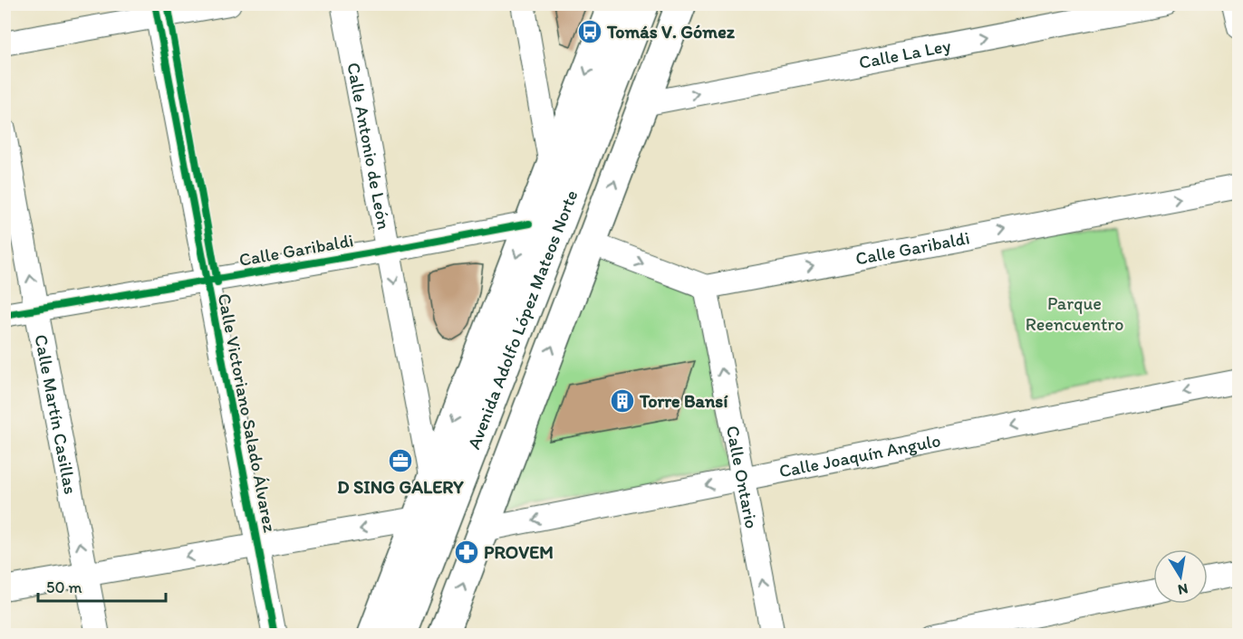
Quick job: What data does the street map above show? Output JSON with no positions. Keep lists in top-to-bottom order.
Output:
{
  "streets": {
    "main road": ["Avenida Adolfo López Mateos Norte"],
    "street": [
      "Calle La Ley",
      "Calle Antonio de León",
      "Calle Garibaldi",
      "Calle Victoriano Salado Álvarez",
      "Calle Martín Casillas",
      "Calle Joaquín Angulo",
      "Calle Ontario"
    ]
  },
  "crossings": [
    ["Calle La Ley", "Avenida Adolfo López Mateos Norte"],
    ["Calle Antonio de León", "Calle Garibaldi"],
    ["Calle Antonio de León", "Avenida Adolfo López Mateos Norte"],
    ["Calle Garibaldi", "Avenida Adolfo López Mateos Norte"],
    ["Calle Garibaldi", "Calle Victoriano Salado Álvarez"],
    ["Calle Garibaldi", "Calle Martín Casillas"],
    ["Calle Garibaldi", "Calle Ontario"],
    ["Avenida Adolfo López Mateos Norte", "Calle Joaquín Angulo"],
    ["Calle Joaquín Angulo", "Calle Ontario"]
  ],
  "one_way": [
    "Calle La Ley",
    "Calle Antonio de León",
    "Calle Garibaldi",
    "Calle Martín Casillas",
    "Calle Ontario"
  ],
  "parks": ["Parque Reencuentro"],
  "places": {
    "bus stop": ["Tomás V. Gómez"],
    "building": ["Torre Bansí"],
    "office": ["D SING GALERY"],
    "pharmacy": ["PROVEM"]
  },
  "scale_bar": "50 m",
  "north": "bottom"
}
